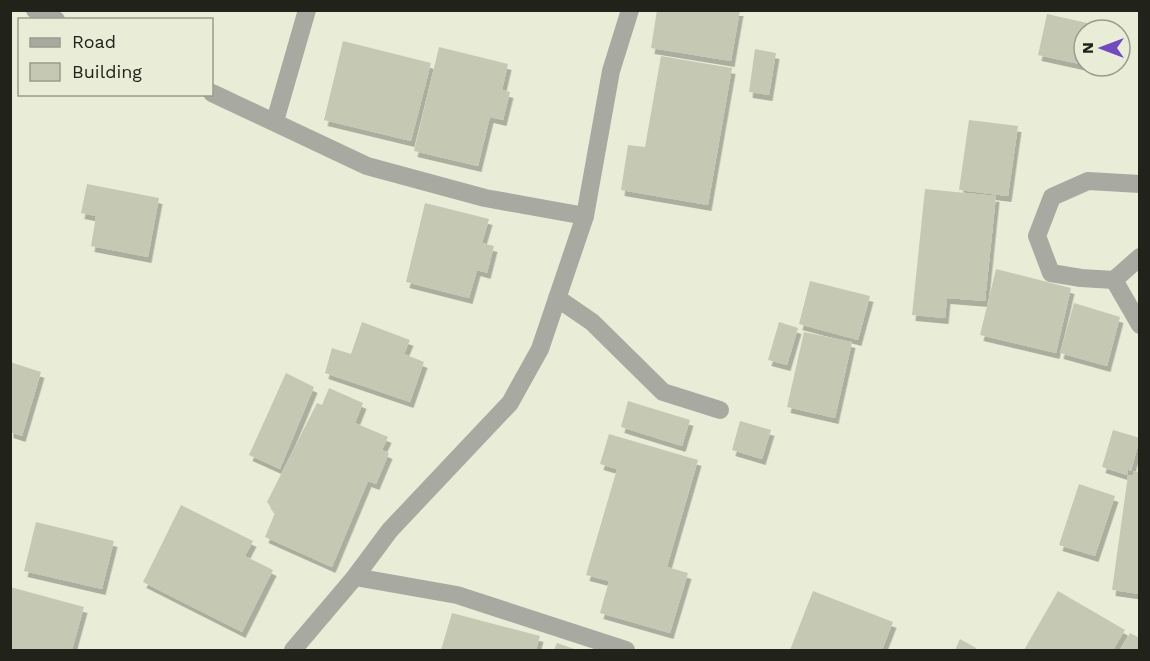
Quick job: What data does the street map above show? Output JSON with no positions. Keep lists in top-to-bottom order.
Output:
{
  "legend": ["Road", "Building"],
  "north": "left"
}
